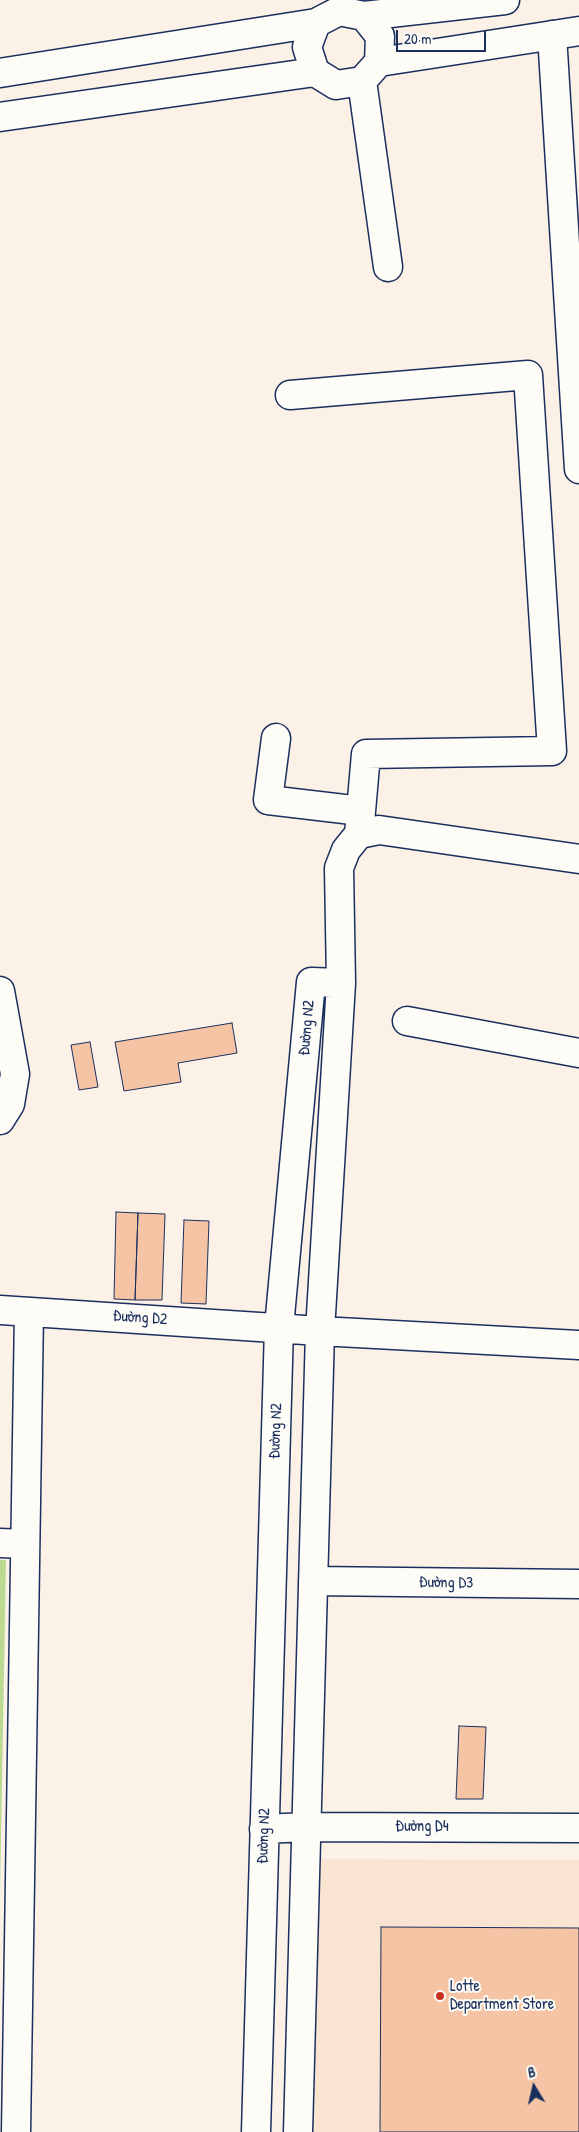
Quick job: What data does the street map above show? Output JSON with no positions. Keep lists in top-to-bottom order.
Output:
{
  "streets": {
    "street": [
      "Đường N2",
      "Đường D2",
      "Đường D3",
      "Đường D4"
    ]
  },
  "crossings": [
    ["Đường N2", "Đường D2"],
    ["Đường N2", "Đường D3"],
    ["Đường N2", "Đường D4"]
  ],
  "places": ["Lotte Department Store"],
  "scale_bar": "20 m",
  "north": "top"
}
